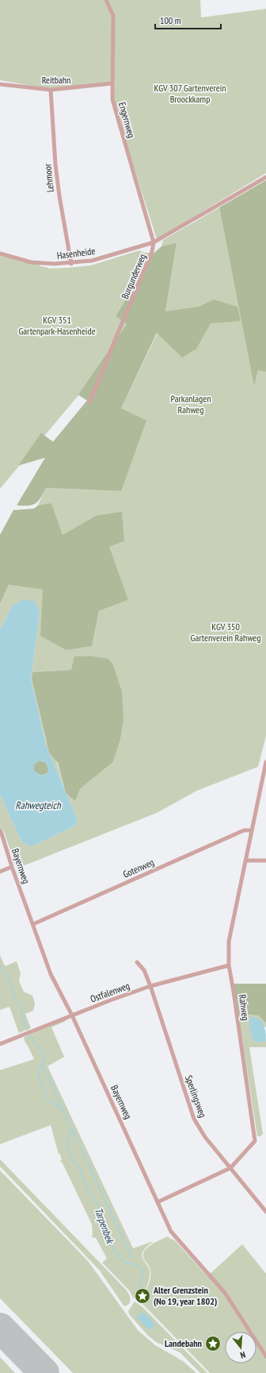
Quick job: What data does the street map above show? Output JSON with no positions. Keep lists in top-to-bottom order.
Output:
{
  "streets": {
    "street": [
      "Reitbahn",
      "Engernweg",
      "Lehmoor",
      "Hasenheide",
      "Burgunderweg",
      "Bayernweg",
      "Gotenweg",
      "Ostfalenweg",
      "Rahweg",
      "Sperlingsweg"
    ]
  },
  "crossings": [
    ["Reitbahn", "Engernweg"],
    ["Reitbahn", "Lehmoor"],
    ["Engernweg", "Hasenheide"],
    ["Engernweg", "Burgunderweg"],
    ["Lehmoor", "Hasenheide"],
    ["Hasenheide", "Burgunderweg"],
    ["Bayernweg", "Gotenweg"],
    ["Bayernweg", "Ostfalenweg"],
    ["Bayernweg", "Rahweg"],
    ["Gotenweg", "Rahweg"],
    ["Ostfalenweg", "Rahweg"],
    ["Ostfalenweg", "Sperlingsweg"],
    ["Rahweg", "Sperlingsweg"]
  ],
  "water": ["Rahwegteich", "Tarpenbek"],
  "parks": [
    "KGV 307 Gartenverein Broockkamp",
    "KGV 351 Gartenpark-Hasenheide",
    "Parkanlagen Rahweg",
    "KGV 350 Gartenverein Rahweg"
  ],
  "places": {
    "place": ["Alter Grenzstein (No 19, year 1802)", "Landebahn"]
  },
  "scale_bar": "100 m",
  "north": "bottom"
}
